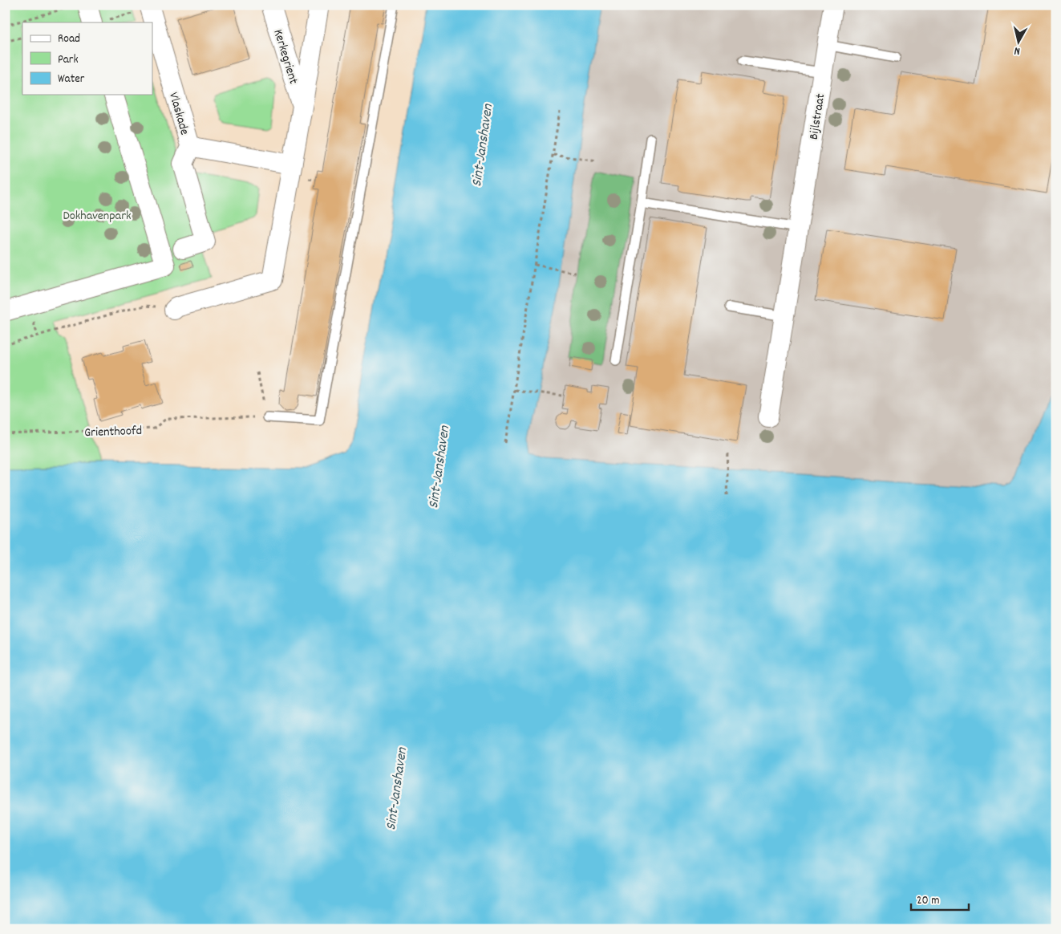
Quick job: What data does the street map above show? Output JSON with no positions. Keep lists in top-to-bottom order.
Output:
{
  "streets": {
    "street": ["Kerkegrient", "Vlaskade", "Bijlstraat"],
    "path": ["Grienthoofd"]
  },
  "water": ["Sint-Janshaven"],
  "parks": ["Dokhavenpark"],
  "legend": ["Road", "Park", "Water"],
  "scale_bar": "20 m",
  "north": "bottom"
}
